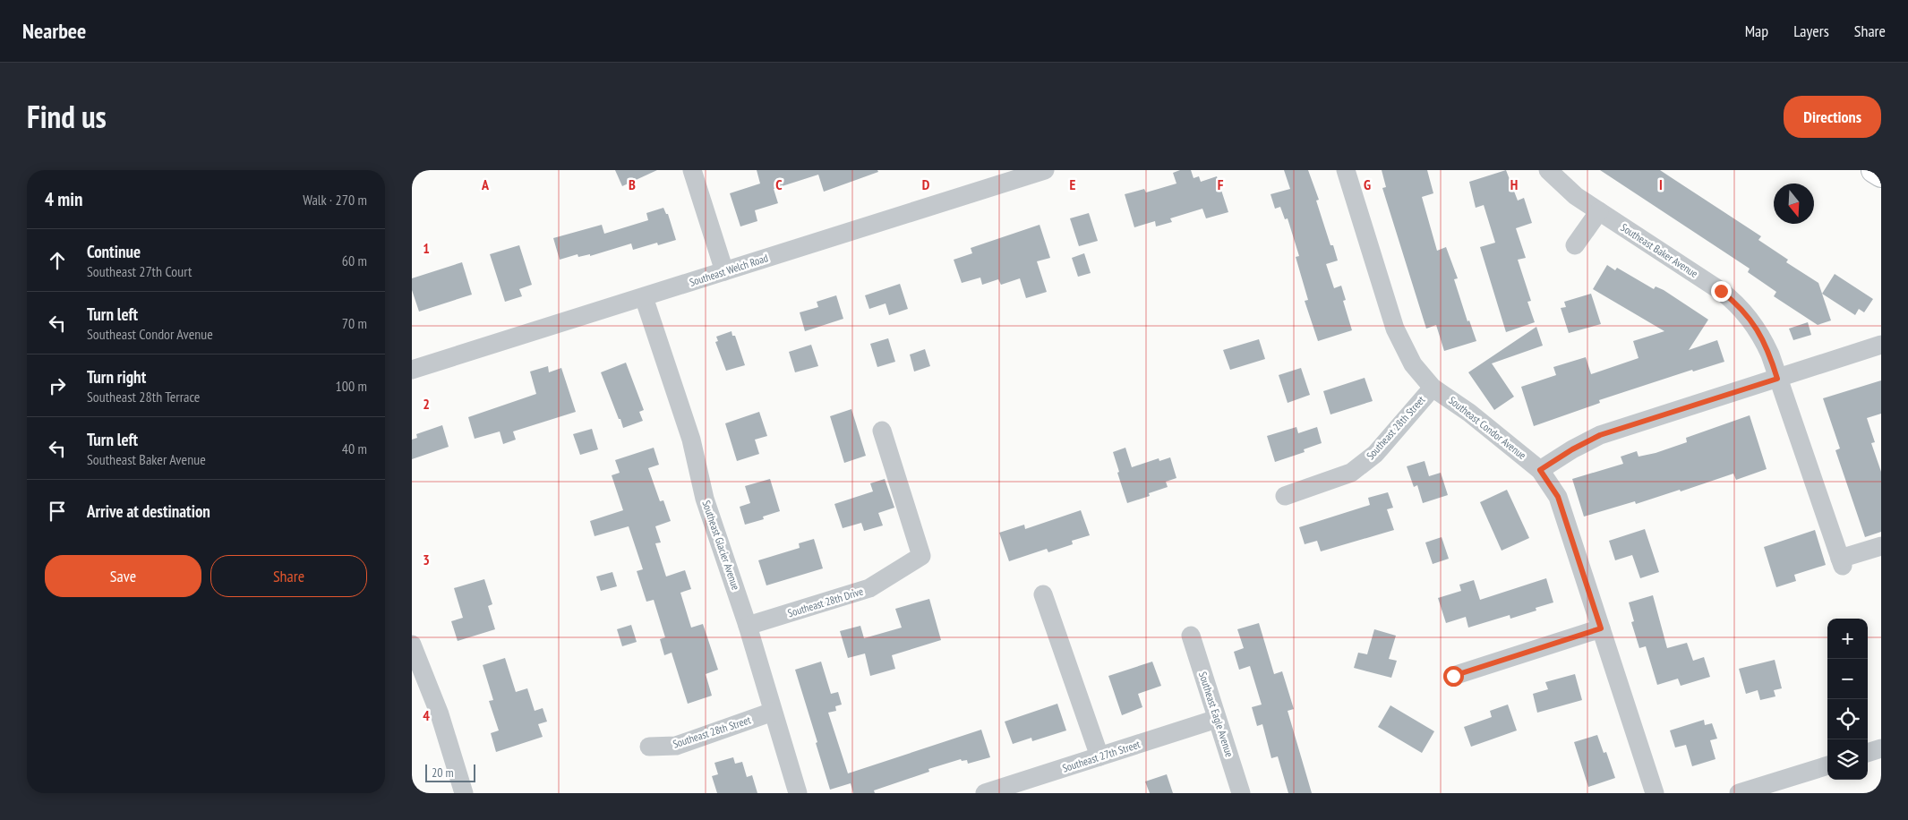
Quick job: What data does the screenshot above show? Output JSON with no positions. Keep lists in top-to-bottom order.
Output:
{
  "streets": {
    "street": [
      "Southeast Baker Avenue",
      "Southeast Welch Road",
      "Southeast 28th Street",
      "Southeast Condor Avenue",
      "Southeast Glacier Avenue",
      "Southeast 28th Drive",
      "Southeast Eagle Avenue",
      "Southeast 27th Street"
    ]
  },
  "crossings": [
    ["Southeast Welch Road", "Southeast Glacier Avenue"],
    ["Southeast 28th Street", "Southeast Condor Avenue"],
    ["Southeast 28th Street", "Southeast Glacier Avenue"],
    ["Southeast Glacier Avenue", "Southeast 28th Drive"],
    ["Southeast Eagle Avenue", "Southeast 27th Street"]
  ],
  "scale_bar": "20 m",
  "north": "bottom",
  "page": {
    "header": "Nearbee",
    "nav": ["Map", "Layers", "Share"],
    "title": "Find us",
    "buttons": [
      "Directions",
      ["Save", "Share"]
    ],
    "heading": ["4 min", "Walk · 270 m"],
    "list": [
      ["Continue", "Southeast 27th Court", "60 m"],
      ["Turn left", "Southeast Condor Avenue", "70 m"],
      ["Turn right", "Southeast 28th Terrace", "100 m"],
      ["Turn left", "Southeast Baker Avenue", "40 m"],
      "Arrive at destination"
    ],
    "map_buttons": ["+", "−"],
    "scale": "20 m"
  },
  "grid": {
    "columns": [
      "A",
      "B",
      "C",
      "D",
      "E",
      "F",
      "G",
      "H",
      "I"
    ],
    "rows": [
      "1",
      "2",
      "3",
      "4"
    ]
  }
}
